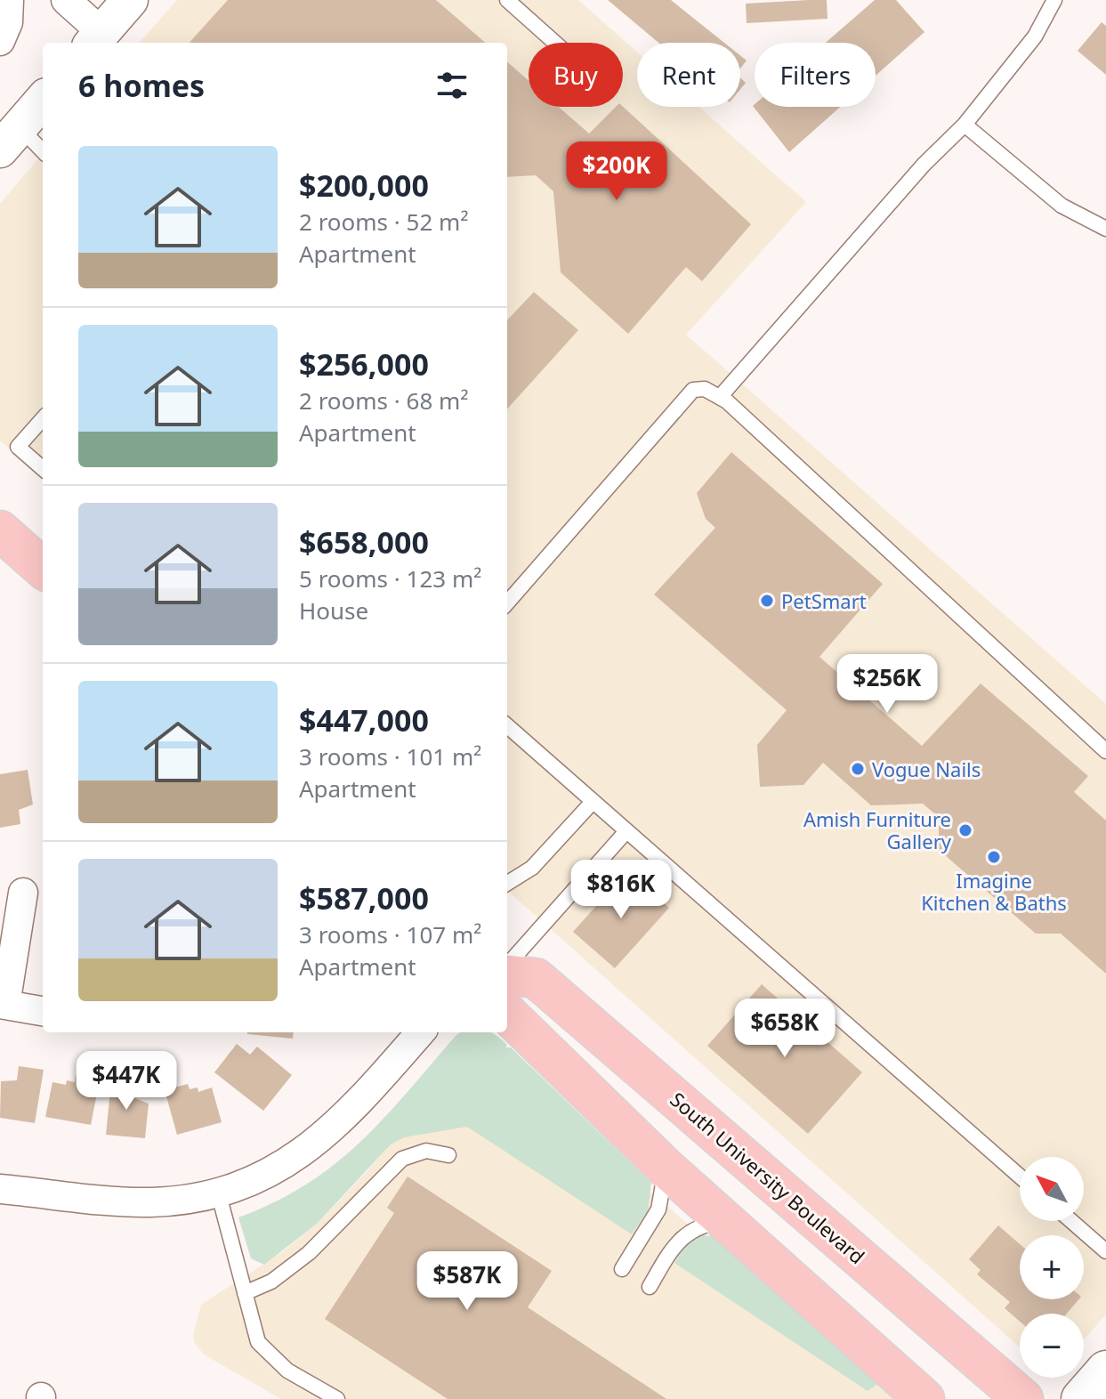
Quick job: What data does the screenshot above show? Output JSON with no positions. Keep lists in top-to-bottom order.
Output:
{
  "streets": {
    "main road": ["South University Boulevard"]
  },
  "places": [
    "PetSmart",
    "Vogue Nails",
    "Amish Furniture Gallery",
    "Imagine Kitchen & Baths"
  ],
  "north": "top left",
  "page": {
    "chip": ["Buy", "Rent", "Filters"],
    "heading": "6 homes",
    "list": [
      {
        "name": "$200,000",
        "note": "2 rooms · 52 m² · Apartment"
      },
      {
        "name": "$256,000",
        "note": "2 rooms · 68 m² · Apartment"
      },
      {
        "name": "$658,000",
        "note": "5 rooms · 123 m² · House"
      },
      {
        "name": "$447,000",
        "note": "3 rooms · 101 m² · Apartment"
      },
      {
        "name": "$587,000",
        "note": "3 rooms · 107 m² · Apartment"
      }
    ],
    "price": [
      "$200K",
      "$256K",
      "$816K",
      "$658K",
      "$447K",
      "$587K"
    ],
    "map_buttons": ["+", "−"]
  }
}
